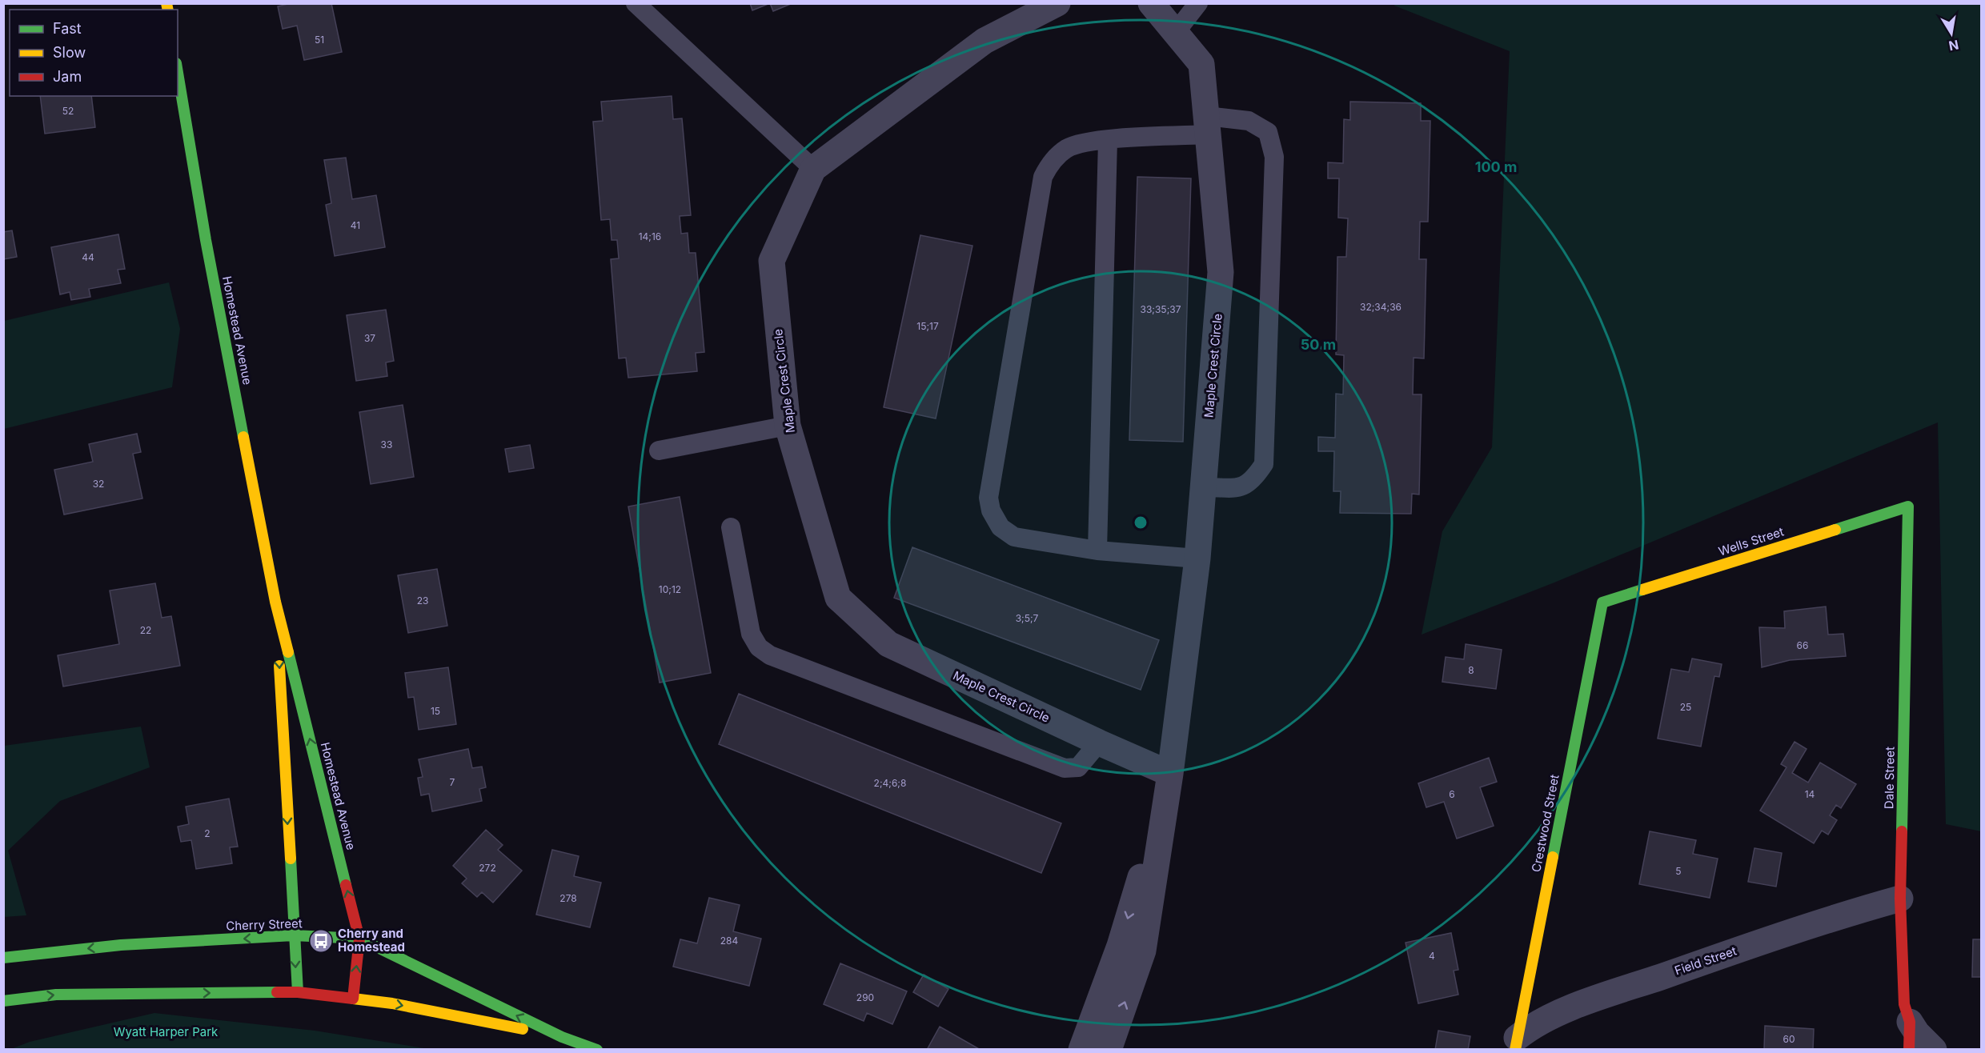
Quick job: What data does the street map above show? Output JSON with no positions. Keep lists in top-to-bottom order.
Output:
{
  "streets": {
    "main road": [
      "Homestead Avenue",
      "Wells Street",
      "Dale Street",
      "Crestwood Street",
      "Cherry Street"
    ],
    "street": ["Maple Crest Circle", "Field Street"]
  },
  "crossings": [
    ["Homestead Avenue", "Cherry Street"],
    ["Wells Street", "Dale Street"],
    ["Wells Street", "Crestwood Street"],
    ["Dale Street", "Field Street"],
    ["Crestwood Street", "Field Street"]
  ],
  "parks": ["Wyatt Harper Park"],
  "places": {
    "bus stop": ["Cherry and Homestead"]
  },
  "house_numbers": [
    "51",
    "52",
    "41",
    "14;16",
    "44",
    "32;34;36",
    "33;35;37",
    "15;17",
    "37",
    "33",
    "32",
    "10;12",
    "23",
    "3;5;7",
    "22",
    "66",
    "8",
    "25",
    "15",
    "7",
    "2;4;6;8",
    "6",
    "14",
    "2",
    "272",
    "5",
    "278",
    "284",
    "4",
    "290",
    "60"
  ],
  "legend": ["Fast", "Slow", "Jam"],
  "north": "bottom",
  "rings": ["100 m", "50 m"]
}
